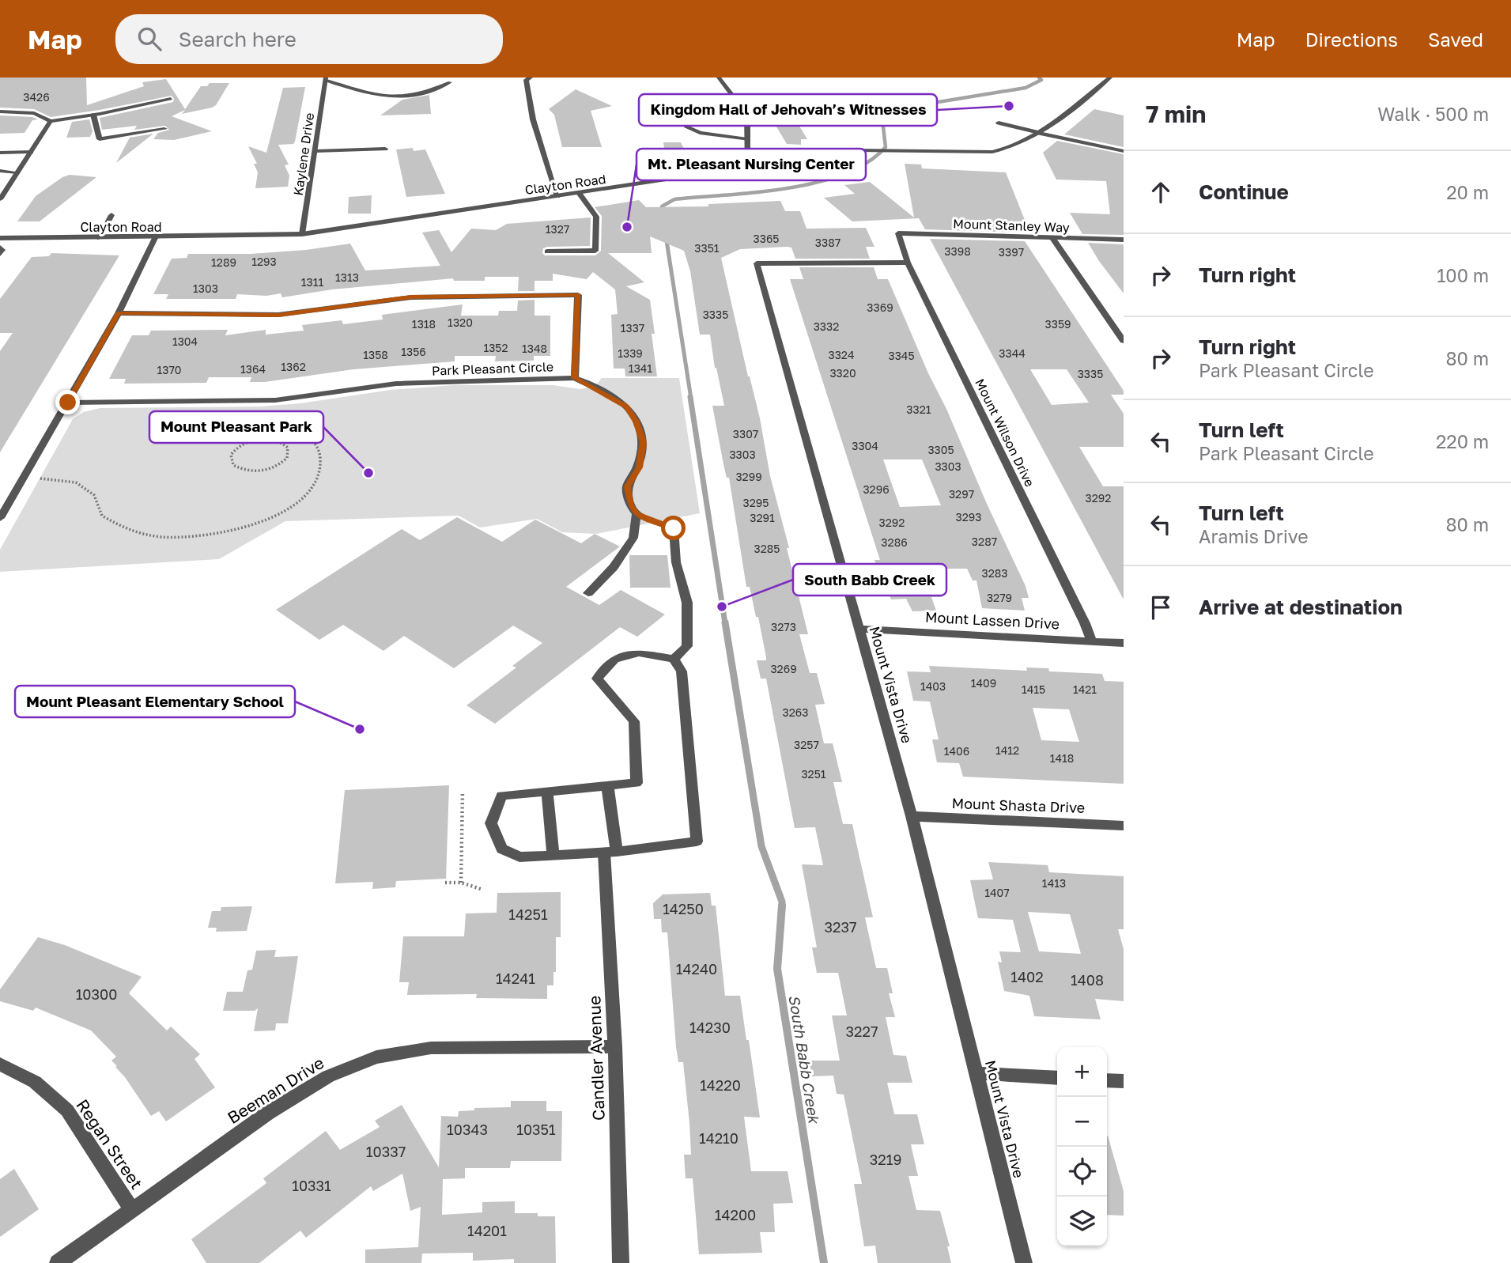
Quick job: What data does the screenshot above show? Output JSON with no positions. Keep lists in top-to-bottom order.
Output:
{
  "streets": {
    "street": [
      "Kaylene Drive",
      "Clayton Road",
      "Mount Stanley Way",
      "Park Pleasant Circle",
      "Mount Wilson Drive",
      "Mount Lassen Drive",
      "Mount Vista Drive",
      "Mount Shasta Drive",
      "Candler Avenue",
      "Beeman Drive",
      "Regan Street"
    ]
  },
  "crossings": [
    ["Kaylene Drive", "Clayton Road"],
    ["Mount Stanley Way", "Mount Wilson Drive"],
    ["Mount Wilson Drive", "Mount Lassen Drive"],
    ["Mount Wilson Drive", "Mount Vista Drive"],
    ["Mount Lassen Drive", "Mount Vista Drive"],
    ["Mount Vista Drive", "Mount Shasta Drive"],
    ["Candler Avenue", "Beeman Drive"],
    ["Beeman Drive", "Regan Street"]
  ],
  "water": ["South Babb Creek"],
  "places": [
    "Kingdom Hall of Jehovah’s Witnesses",
    "Mt. Pleasant Nursing Center",
    "Mount Pleasant Park",
    "South Babb Creek",
    "Mount Pleasant Elementary School"
  ],
  "house_numbers": [
    "3426",
    "1327",
    "3365",
    "3387",
    "3351",
    "3398",
    "3397",
    "1293",
    "1289",
    "1313",
    "1311",
    "1303",
    "3369",
    "3335",
    "1320",
    "1318",
    "3359",
    "3332",
    "1337",
    "1304",
    "1352",
    "1348",
    "1356",
    "1339",
    "3344",
    "1358",
    "3324",
    "3345",
    "1362",
    "1341",
    "1364",
    "1370",
    "3320",
    "3335",
    "3321",
    "3307",
    "3304",
    "3305",
    "3303",
    "3303",
    "3299",
    "3296",
    "3297",
    "3292",
    "3295",
    "3293",
    "3291",
    "3292",
    "3287",
    "3286",
    "3285",
    "3283",
    "3279",
    "3273",
    "3269",
    "1409",
    "1403",
    "1415",
    "1421",
    "3263",
    "3257",
    "1412",
    "1406",
    "1418",
    "3251",
    "1413",
    "1407",
    "14250",
    "14251",
    "3237",
    "14240",
    "1402",
    "14241",
    "1408",
    "10300",
    "14230",
    "3227",
    "14220",
    "10343",
    "10351",
    "14210",
    "10337",
    "3219",
    "10331",
    "14200",
    "14201"
  ],
  "page": {
    "header": "Map",
    "search": "Search here",
    "nav": ["Map", "Directions", "Saved"],
    "heading": ["7 min", "Walk · 500 m"],
    "list": [
      ["Continue", "20 m"],
      ["Turn right", "100 m"],
      ["Turn right", "Park Pleasant Circle", "80 m"],
      ["Turn left", "Park Pleasant Circle", "220 m"],
      ["Turn left", "Aramis Drive", "80 m"],
      "Arrive at destination"
    ],
    "map_buttons": ["+", "−"]
  }
}
